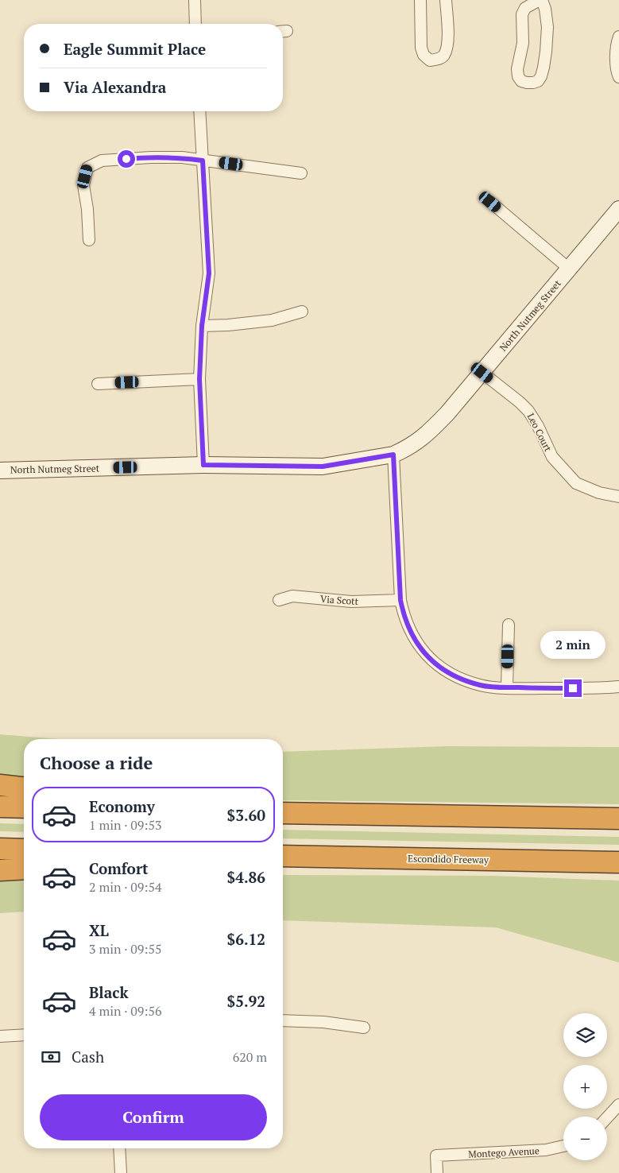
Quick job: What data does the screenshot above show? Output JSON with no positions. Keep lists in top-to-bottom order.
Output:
{
  "streets": {
    "highway": ["Escondido Freeway"],
    "street": [
      "North Nutmeg Street",
      "Leo Court",
      "Via Scott",
      "Montego Avenue"
    ]
  },
  "crossings": [
    ["North Nutmeg Street", "Leo Court"]
  ],
  "page": {
    "banner": ["Eagle Summit Place", "Via Alexandra"],
    "bubble": "2 min",
    "heading": "Choose a ride",
    "list": [
      {
        "name": "Economy",
        "note": "1 min · 09:53",
        "value": "$3.60"
      },
      {
        "name": "Comfort",
        "note": "2 min · 09:54",
        "value": "$4.86"
      },
      {
        "name": "XL",
        "note": "3 min · 09:55",
        "value": "$6.12"
      },
      {
        "name": "Black",
        "note": "4 min · 09:56",
        "value": "$5.92"
      }
    ],
    "map_buttons": ["+", "−"],
    "pay": ["Cash", "620 m"],
    "buttons": "Confirm"
  }
}
